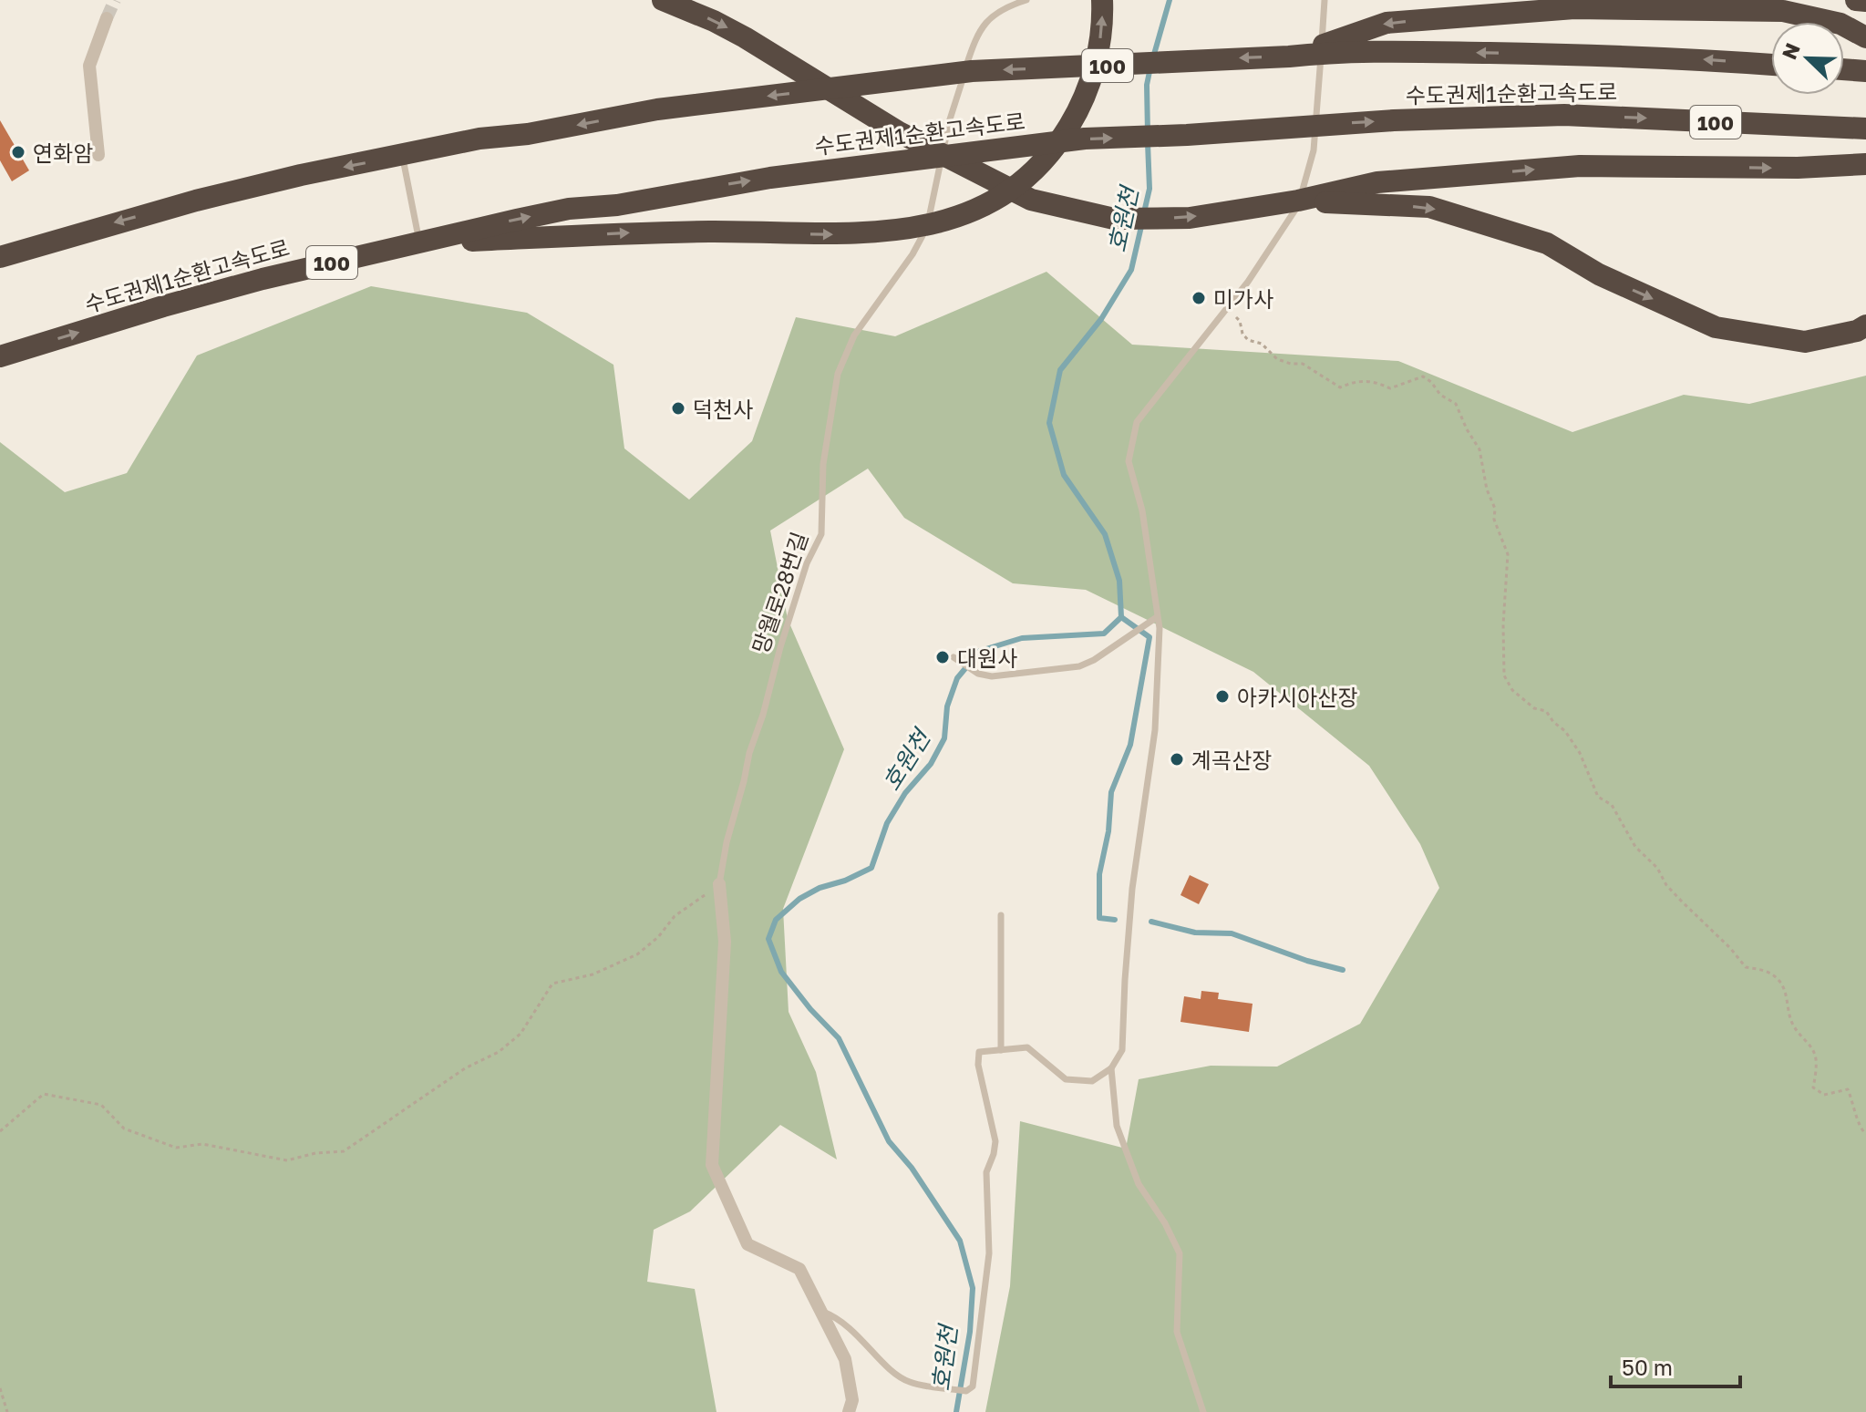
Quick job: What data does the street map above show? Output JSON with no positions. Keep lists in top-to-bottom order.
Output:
{
  "streets": {
    "highway": ["100", "수도권제1순환고속도로"],
    "street": ["망월로28번길"]
  },
  "water": ["호원천"],
  "places": [
    "연화암",
    "미가사",
    "덕천사",
    "대원사",
    "아카시아산장",
    "계곡산장"
  ],
  "scale_bar": "50 m",
  "north": "top left"
}
